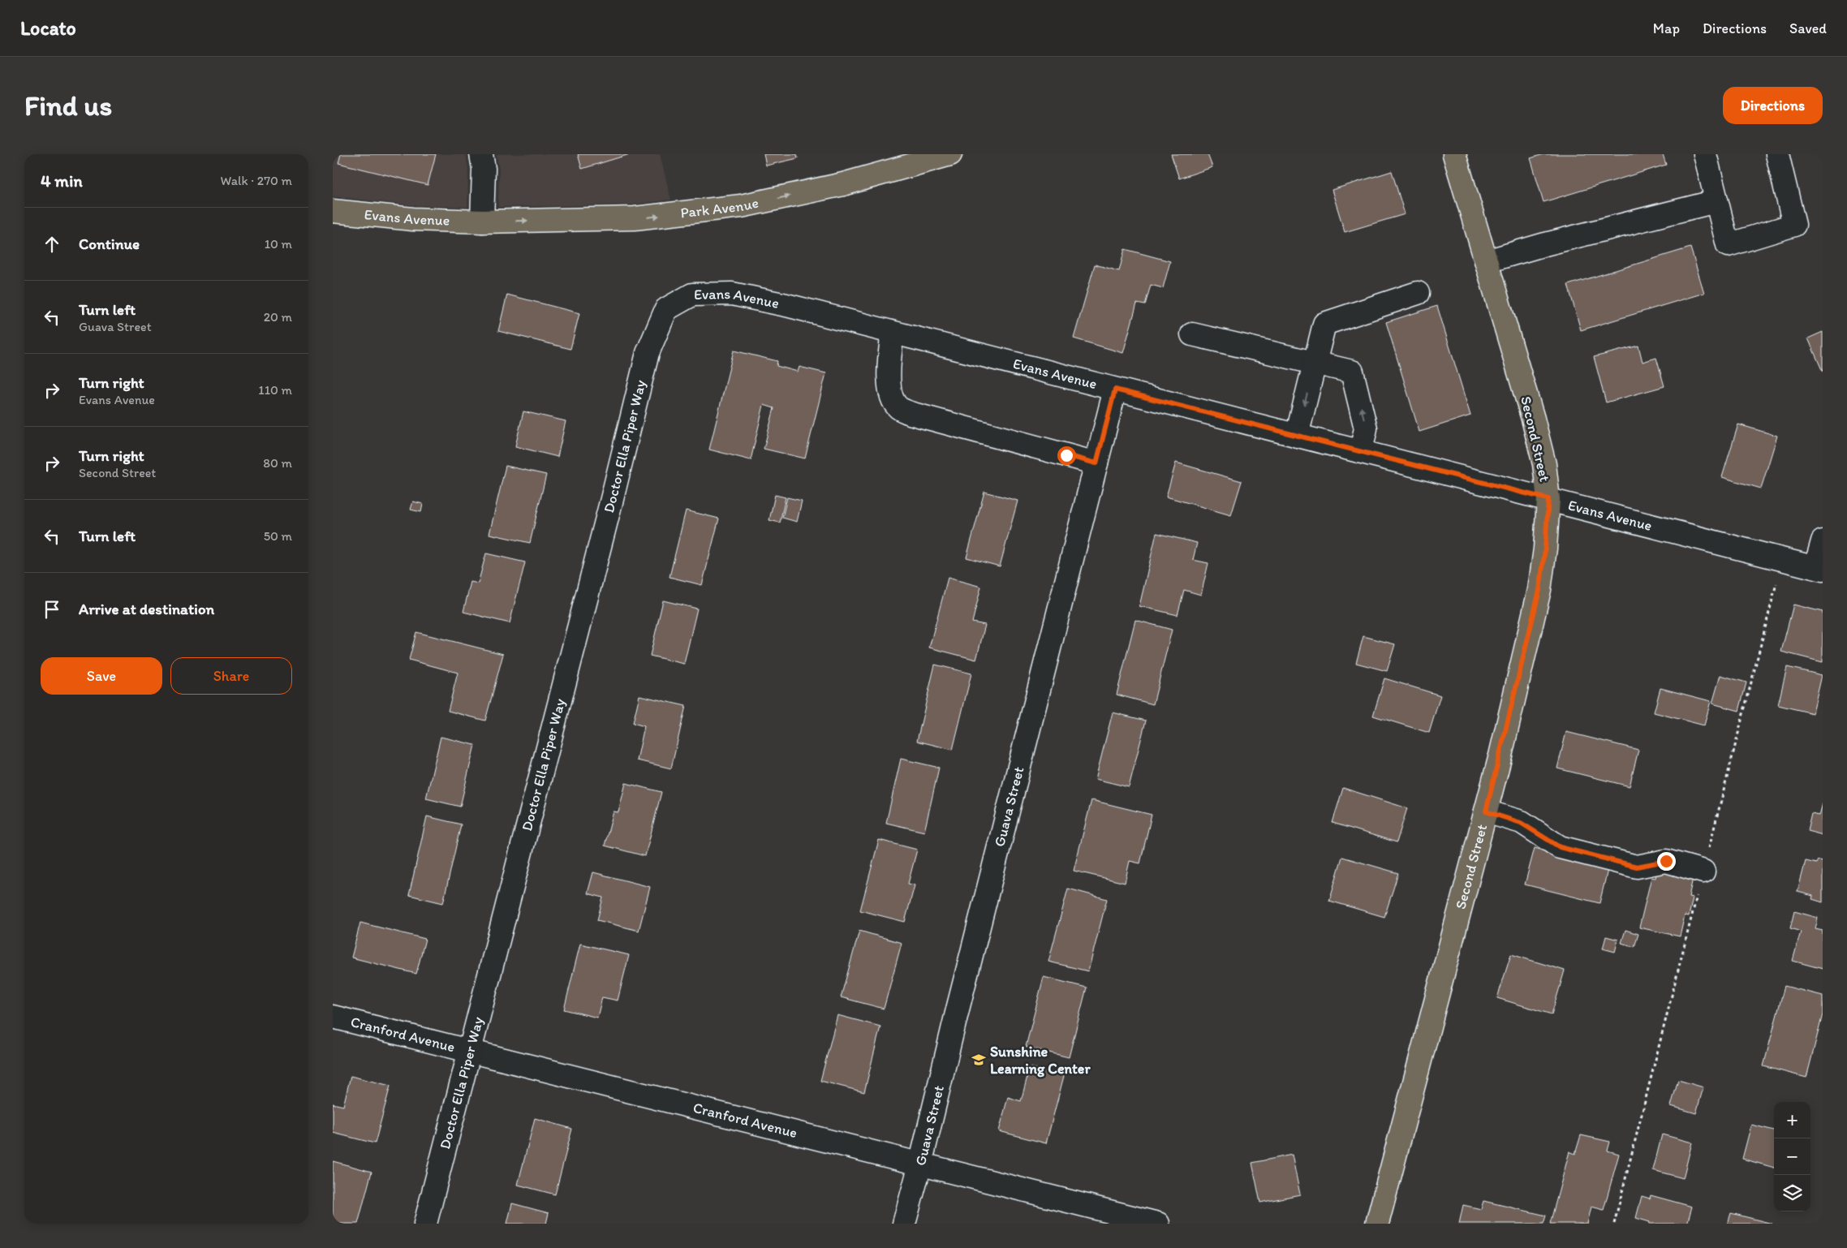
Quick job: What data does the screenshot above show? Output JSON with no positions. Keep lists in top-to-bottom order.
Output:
{
  "streets": {
    "main road": ["Park Avenue", "Evans Avenue", "Second Street"],
    "street": ["Doctor Ella Piper Way", "Guava Street", "Cranford Avenue"]
  },
  "crossings": [
    ["Park Avenue", "Evans Avenue"],
    ["Evans Avenue", "Second Street"],
    ["Evans Avenue", "Doctor Ella Piper Way"],
    ["Evans Avenue", "Guava Street"],
    ["Doctor Ella Piper Way", "Cranford Avenue"],
    ["Guava Street", "Cranford Avenue"]
  ],
  "one_way": ["Park Avenue"],
  "places": {
    "school or university": ["Sunshine Learning Center"]
  },
  "page": {
    "header": "Locato",
    "nav": ["Map", "Directions", "Saved"],
    "buttons": [
      "Directions",
      ["Save", "Share"]
    ],
    "title": "Find us",
    "heading": ["4 min", "Walk · 270 m"],
    "list": [
      ["Continue", "10 m"],
      ["Turn left", "Guava Street", "20 m"],
      ["Turn right", "Evans Avenue", "110 m"],
      ["Turn right", "Second Street", "80 m"],
      ["Turn left", "50 m"],
      "Arrive at destination"
    ],
    "map_buttons": ["+", "−"]
  }
}
